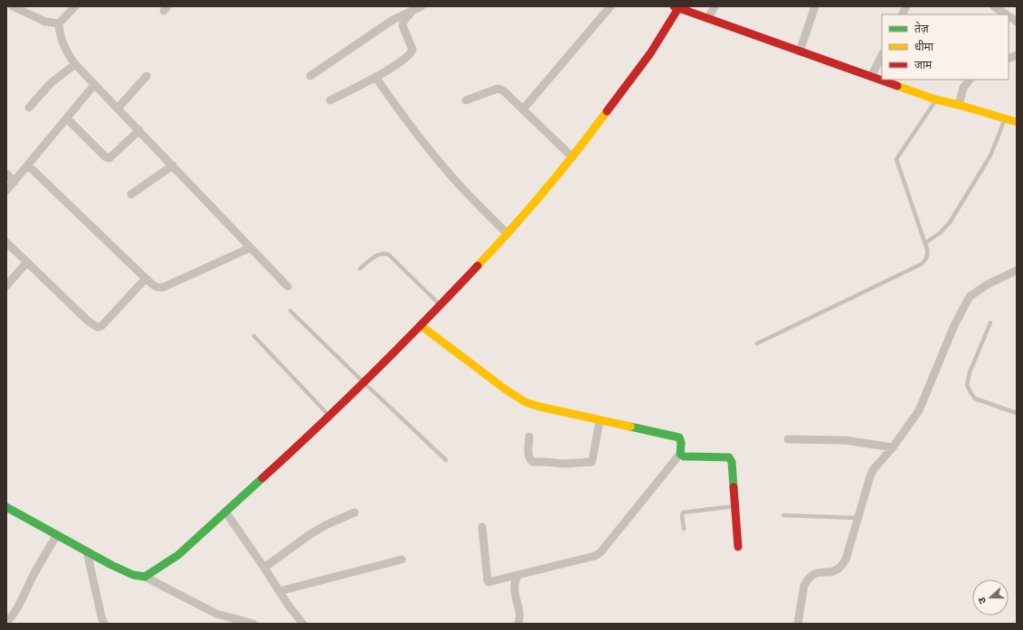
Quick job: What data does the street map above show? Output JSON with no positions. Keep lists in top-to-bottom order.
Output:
{
  "legend": ["तेज़", "धीमा", "जाम"],
  "north": "left"
}
